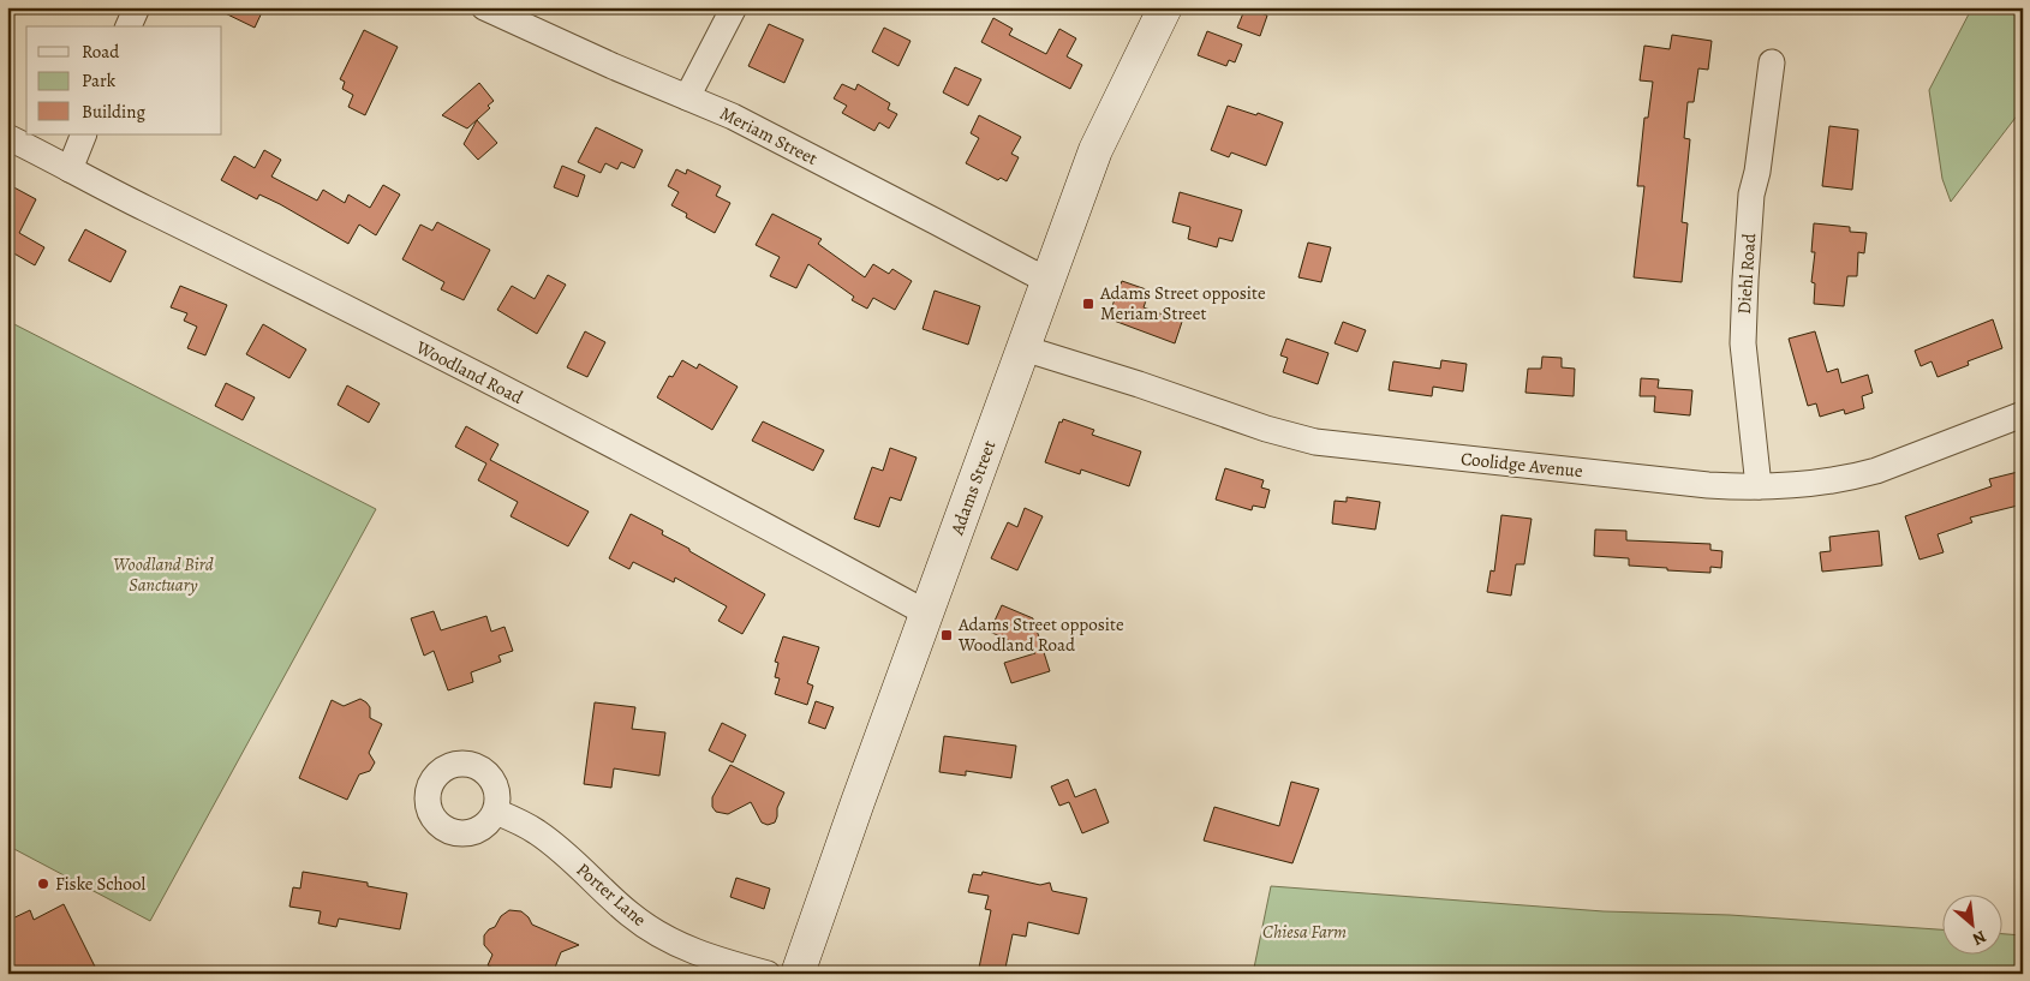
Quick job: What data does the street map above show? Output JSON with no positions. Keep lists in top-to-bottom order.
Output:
{
  "streets": {
    "main road": ["Adams Street"],
    "street": [
      "Meriam Street",
      "Diehl Road",
      "Woodland Road",
      "Coolidge Avenue",
      "Porter Lane"
    ]
  },
  "crossings": [
    ["Meriam Street", "Adams Street"],
    ["Diehl Road", "Coolidge Avenue"],
    ["Woodland Road", "Adams Street"],
    ["Coolidge Avenue", "Adams Street"]
  ],
  "parks": ["Woodland Bird Sanctuary", "Chiesa Farm"],
  "places": {
    "transit": ["Adams Street opposite Meriam Street", "Adams Street opposite Woodland Road"],
    "other": ["Fiske School"]
  },
  "legend": ["Road", "Park", "Building"],
  "north": "bottom right"
}
